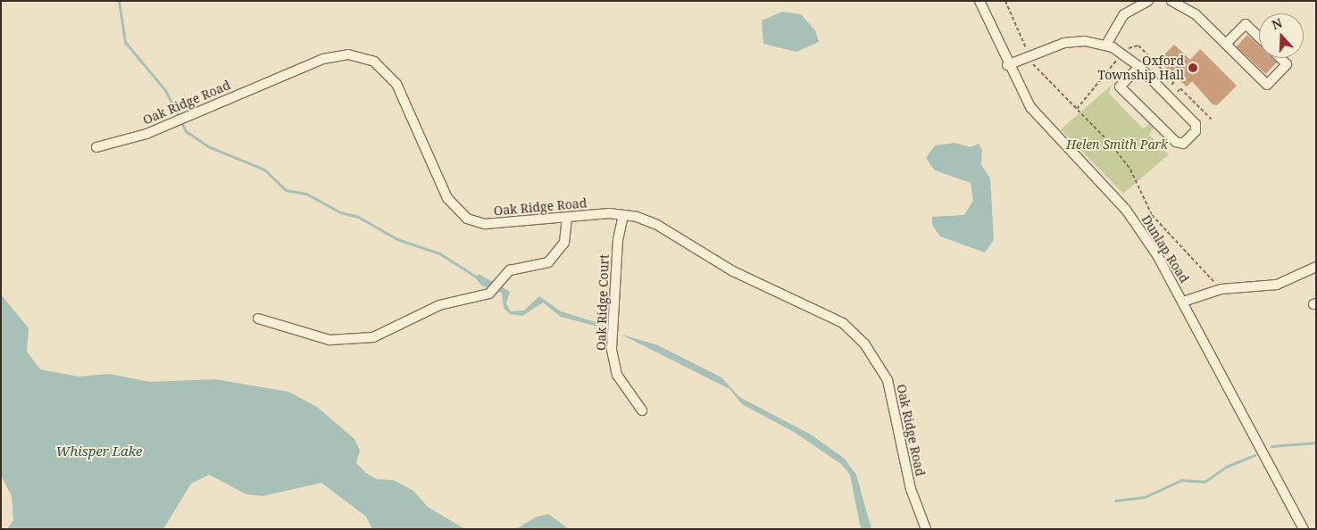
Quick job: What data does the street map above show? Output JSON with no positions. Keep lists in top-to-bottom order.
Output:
{
  "streets": {
    "street": ["Oak Ridge Road", "Dunlap Road", "Oak Ridge Court"]
  },
  "crossings": [
    ["Oak Ridge Road", "Oak Ridge Court"]
  ],
  "water": ["Whisper Lake"],
  "parks": ["Helen Smith Park"],
  "places": ["Oxford Township Hall"],
  "north": "top"
}
